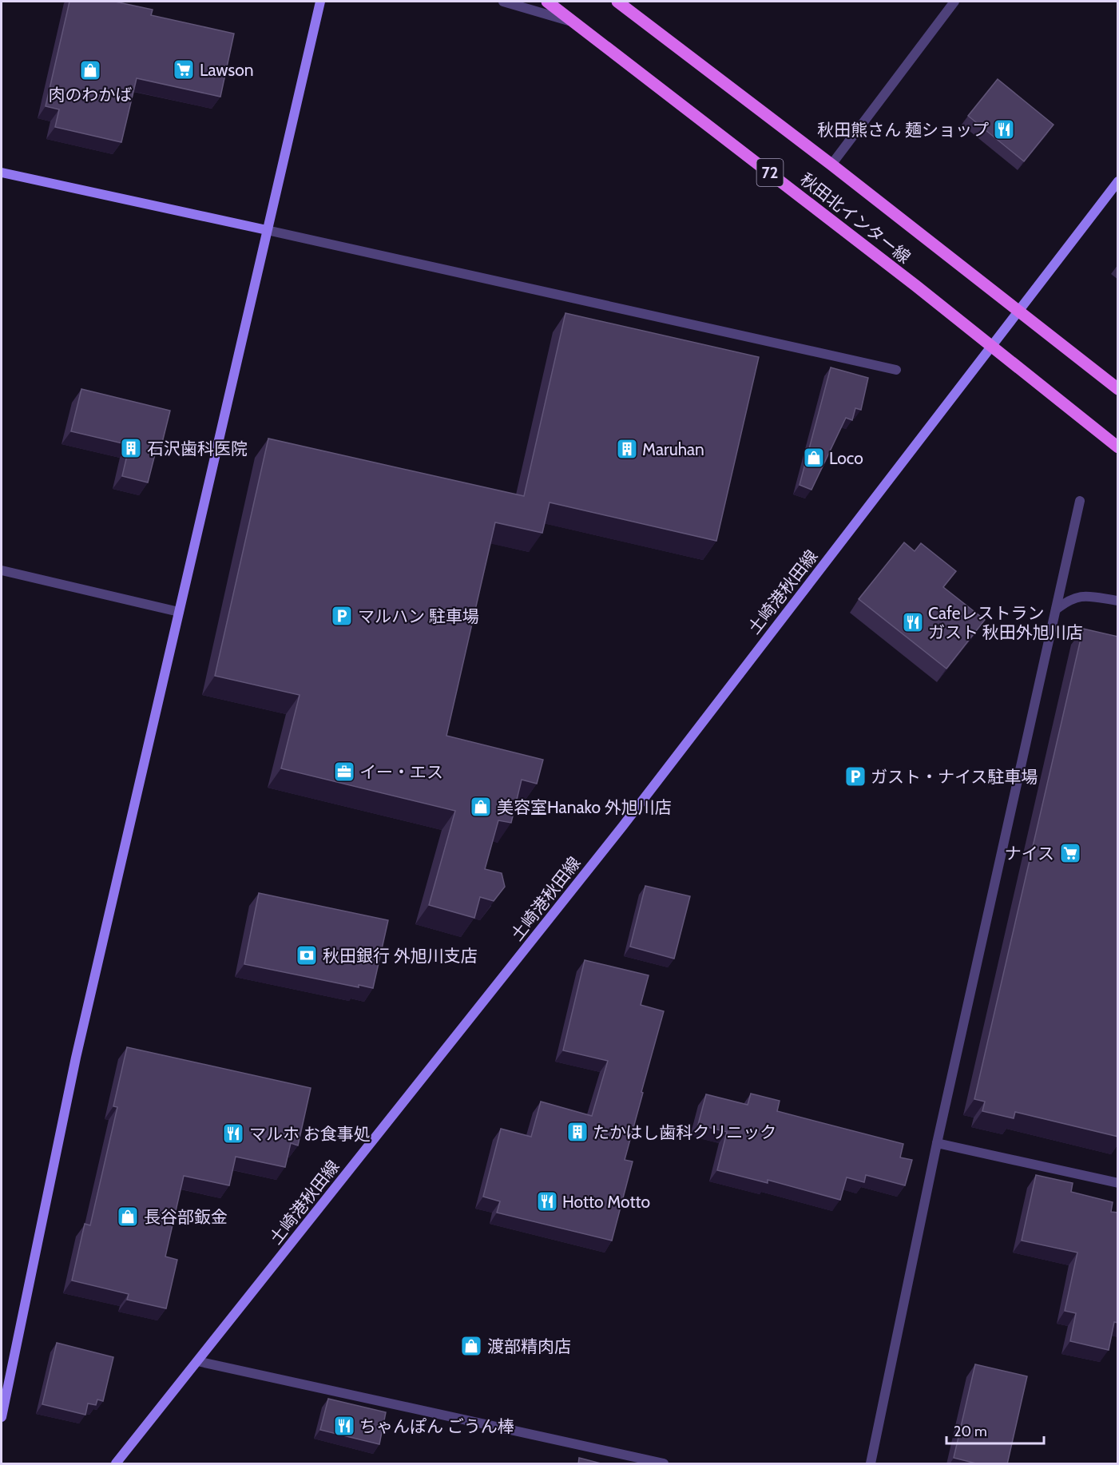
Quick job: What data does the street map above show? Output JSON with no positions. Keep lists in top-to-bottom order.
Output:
{
  "streets": {
    "main road": ["72", "秋田北インター線"],
    "street": ["土崎港秋田線"]
  },
  "crossings": [
    ["秋田北インター線", "土崎港秋田線"]
  ],
  "places": {
    "supermarket": ["Lawson", "ナイス"],
    "shop": [
      "肉のわかば",
      "Loco",
      "美容室Hanako 外旭川店",
      "長谷部鈑金",
      "渡部精肉店"
    ],
    "restaurant": [
      "秋田熊さん 麺ショップ",
      "Cafeレストラン ガスト 秋田外旭川店",
      "マルホ お食事処",
      "Hotto Motto",
      "ちゃんぽん ごうん棒"
    ],
    "building": ["石沢歯科医院", "Maruhan", "たかはし歯科クリニック"],
    "parking": ["マルハン 駐車場", "ガスト・ナイス駐車場"],
    "office": ["イー・エス"],
    "bank": ["秋田銀行 外旭川支店"]
  },
  "scale_bar": "20 m"
}
